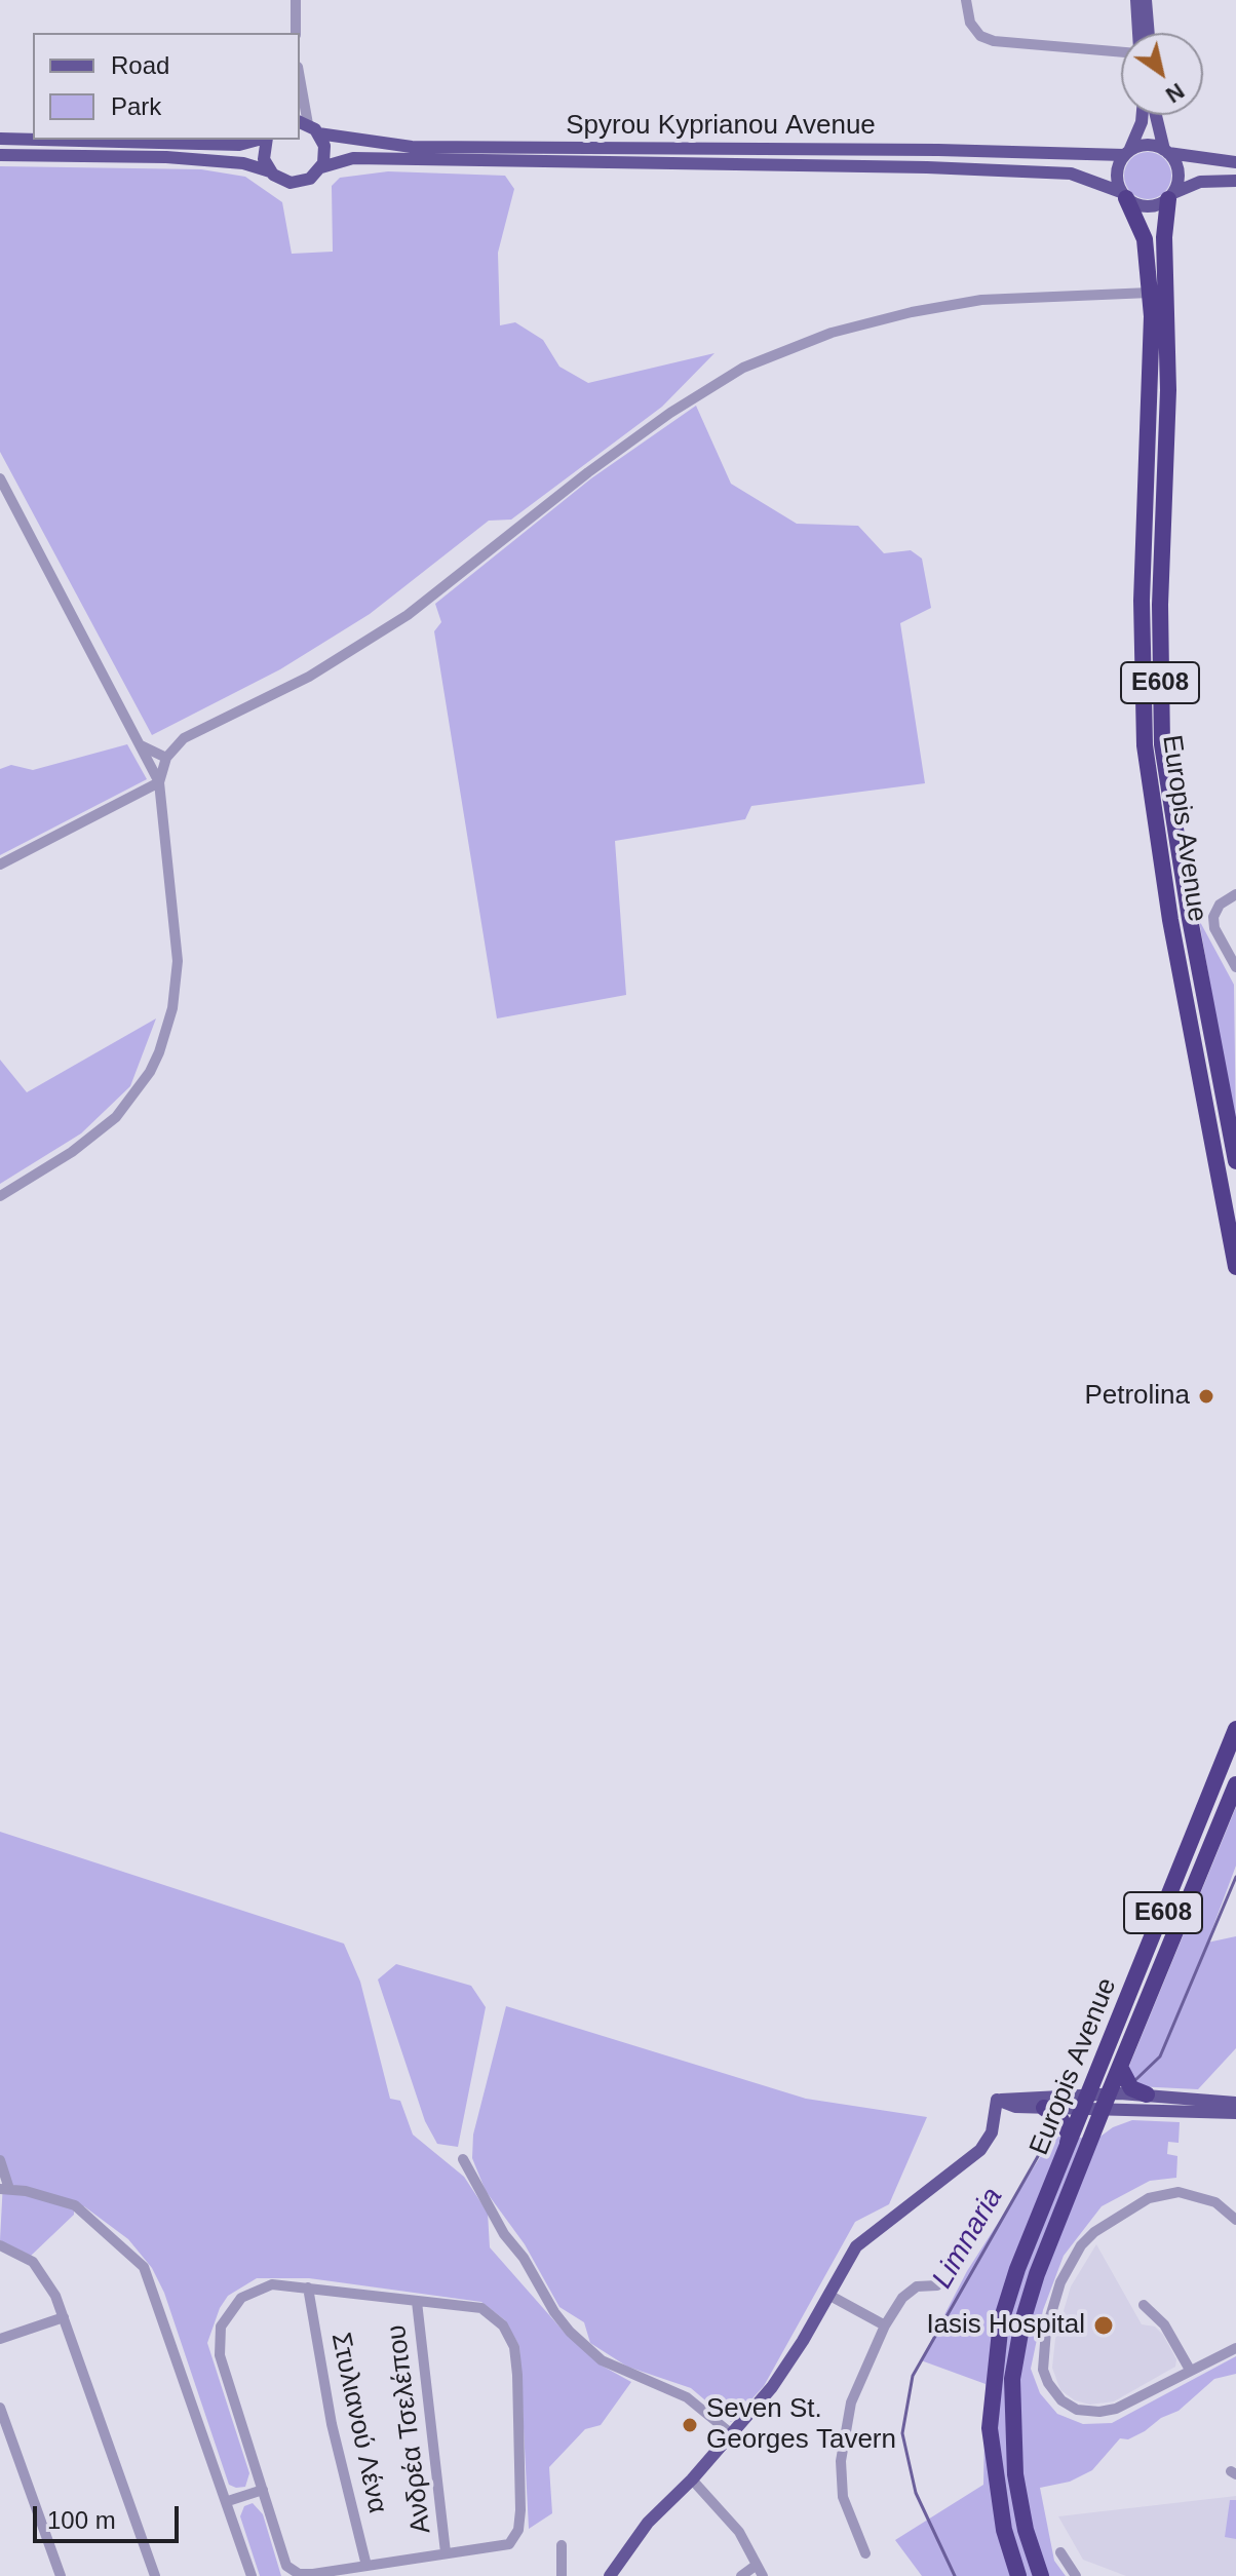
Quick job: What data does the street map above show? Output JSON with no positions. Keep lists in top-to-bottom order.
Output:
{
  "streets": {
    "highway": ["E608", "Europis Avenue"],
    "main road": ["Spyrou Kyprianou Avenue"],
    "street": ["Στυλιανού Λένα", "Ανδρέα Τσελέπου"]
  },
  "crossings": [
    ["Spyrou Kyprianou Avenue", "Europis Avenue"]
  ],
  "water": ["Limnaria"],
  "places": ["Petrolina", "Iasis Hospital", "Seven St. Georges Tavern"],
  "legend": ["Road", "Park"],
  "scale_bar": "100 m",
  "north": "bottom right"
}
